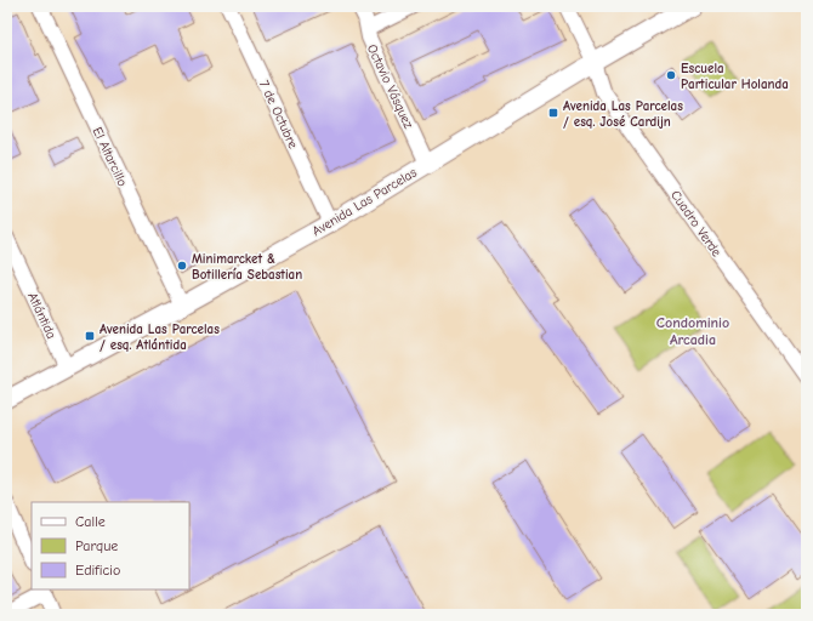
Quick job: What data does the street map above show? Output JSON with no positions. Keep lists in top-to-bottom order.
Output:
{
  "streets": {
    "street": [
      "Octavio Vásquez",
      "7 de Octubre",
      "El Altarcillo",
      "Avenida Las Parcelas",
      "Cuadro Verde",
      "Atlántida"
    ]
  },
  "crossings": [
    ["Octavio Vásquez", "Avenida Las Parcelas"],
    ["7 de Octubre", "Avenida Las Parcelas"],
    ["El Altarcillo", "Avenida Las Parcelas"],
    ["Avenida Las Parcelas", "Cuadro Verde"],
    ["Avenida Las Parcelas", "Atlántida"]
  ],
  "districts": ["Condominio Arcadia"],
  "places": {
    "other": ["Escuela Particular Holanda", "Minimarcket & Botillería Sebastian"],
    "transit": ["Avenida Las Parcelas / esq. José Cardijn", "Avenida Las Parcelas / esq. Atlántida"]
  },
  "legend": ["Calle", "Parque", "Edificio"]
}
